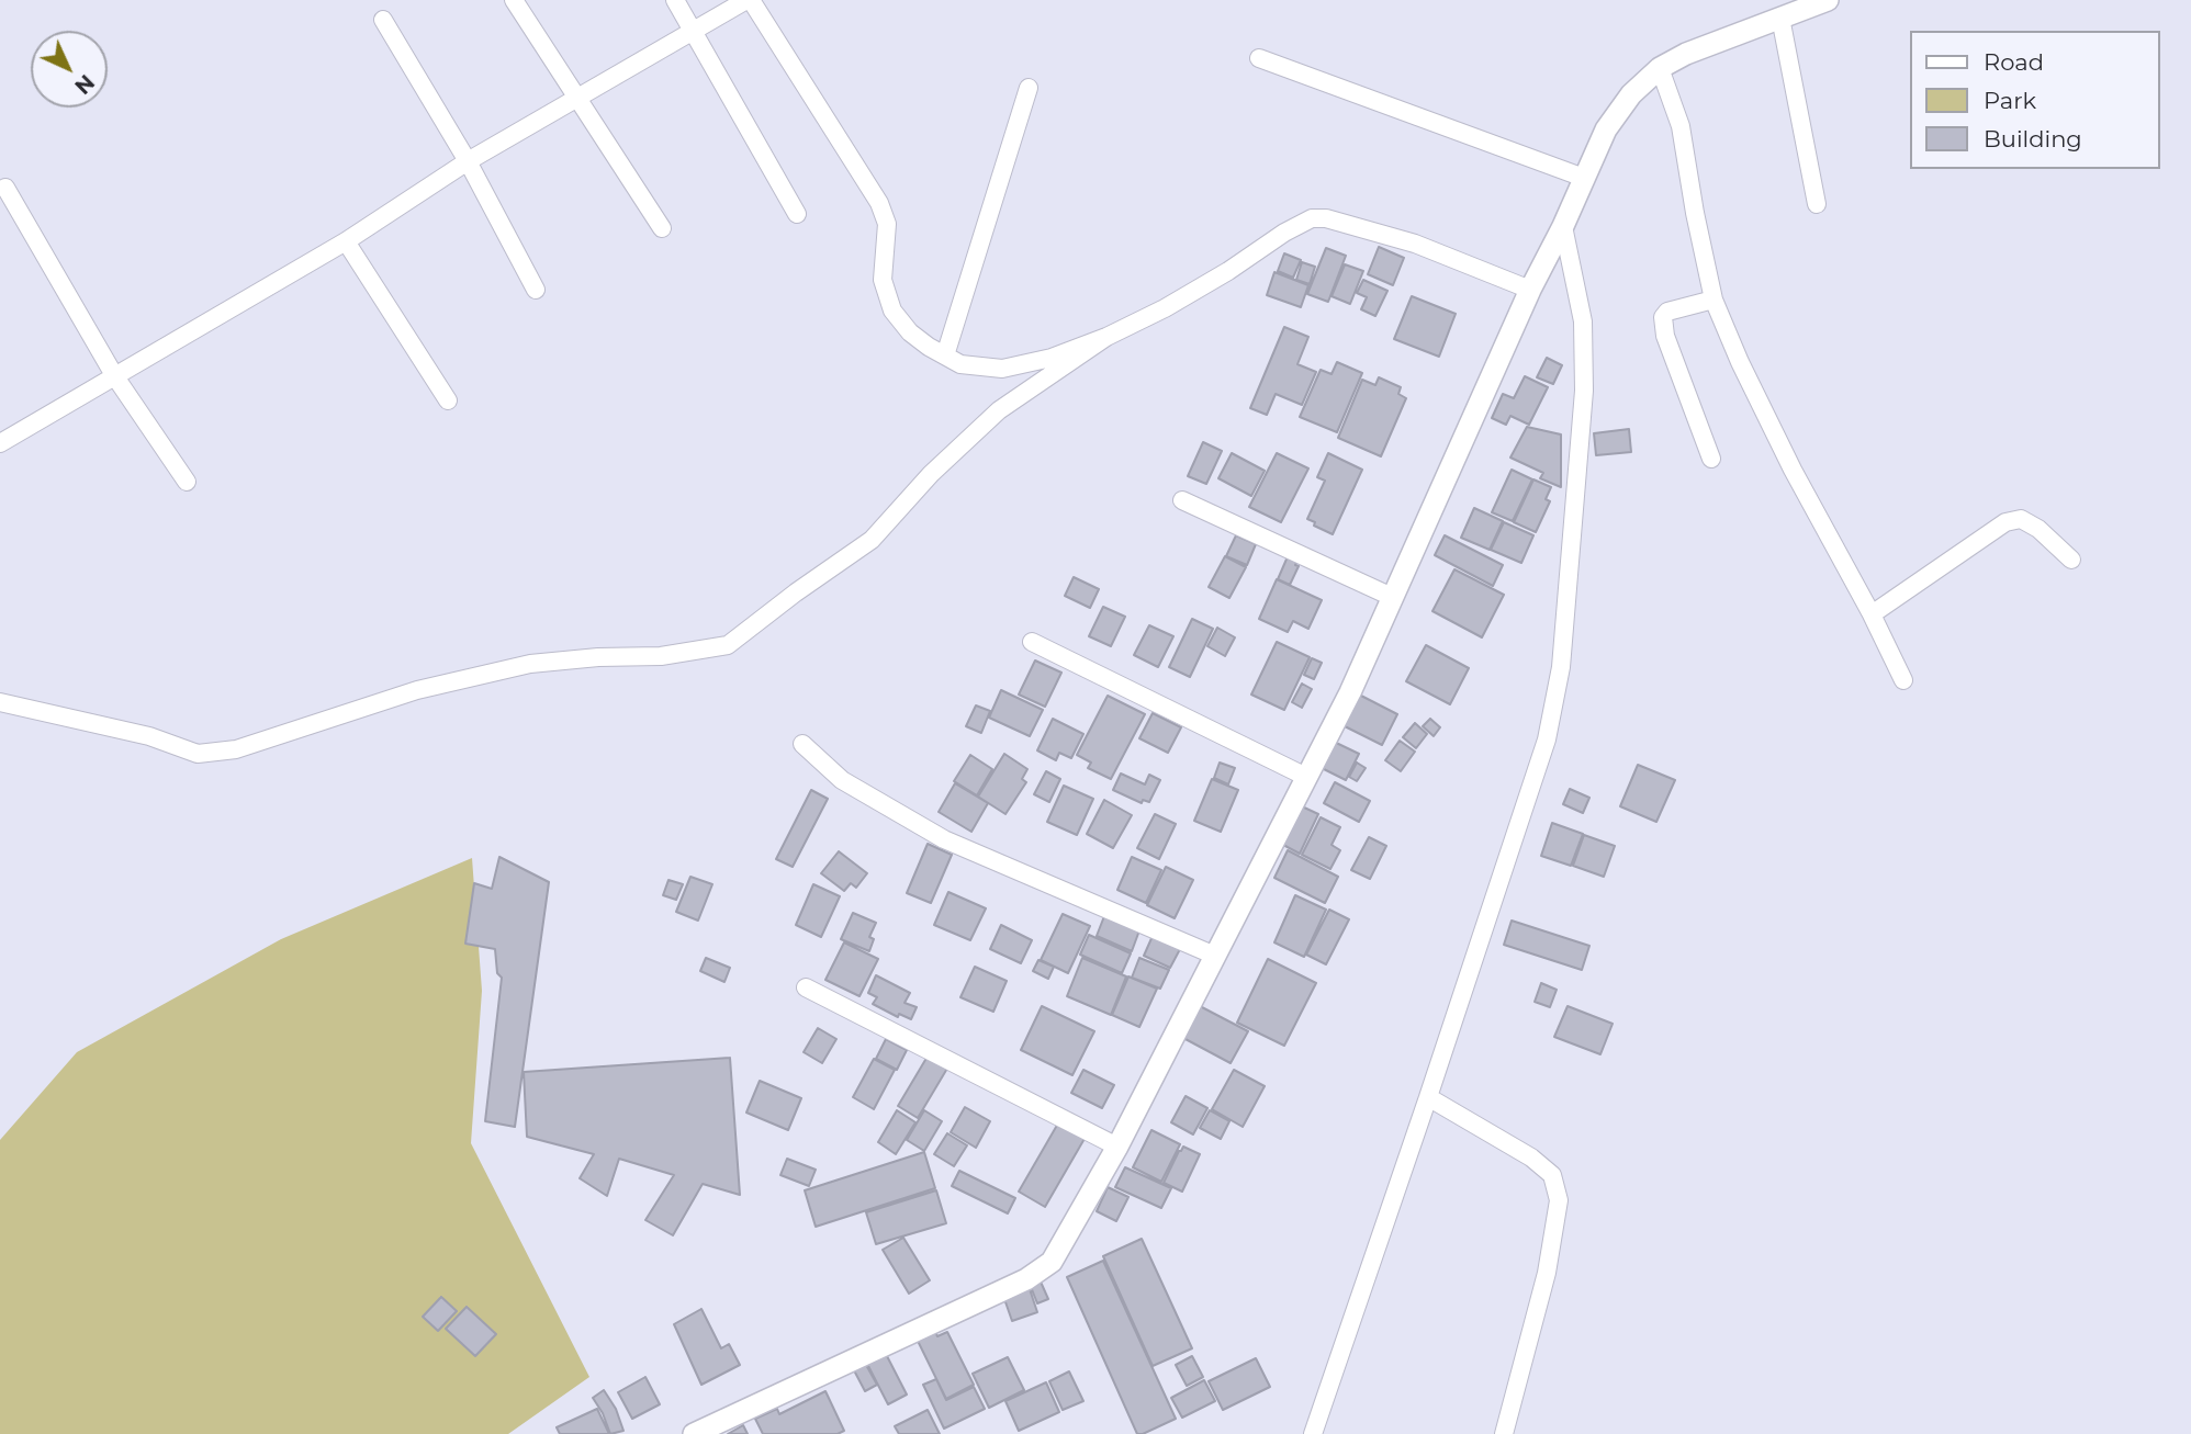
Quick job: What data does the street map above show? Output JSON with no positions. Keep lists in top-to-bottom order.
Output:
{
  "legend": ["Road", "Park", "Building"],
  "north": "bottom right"
}
